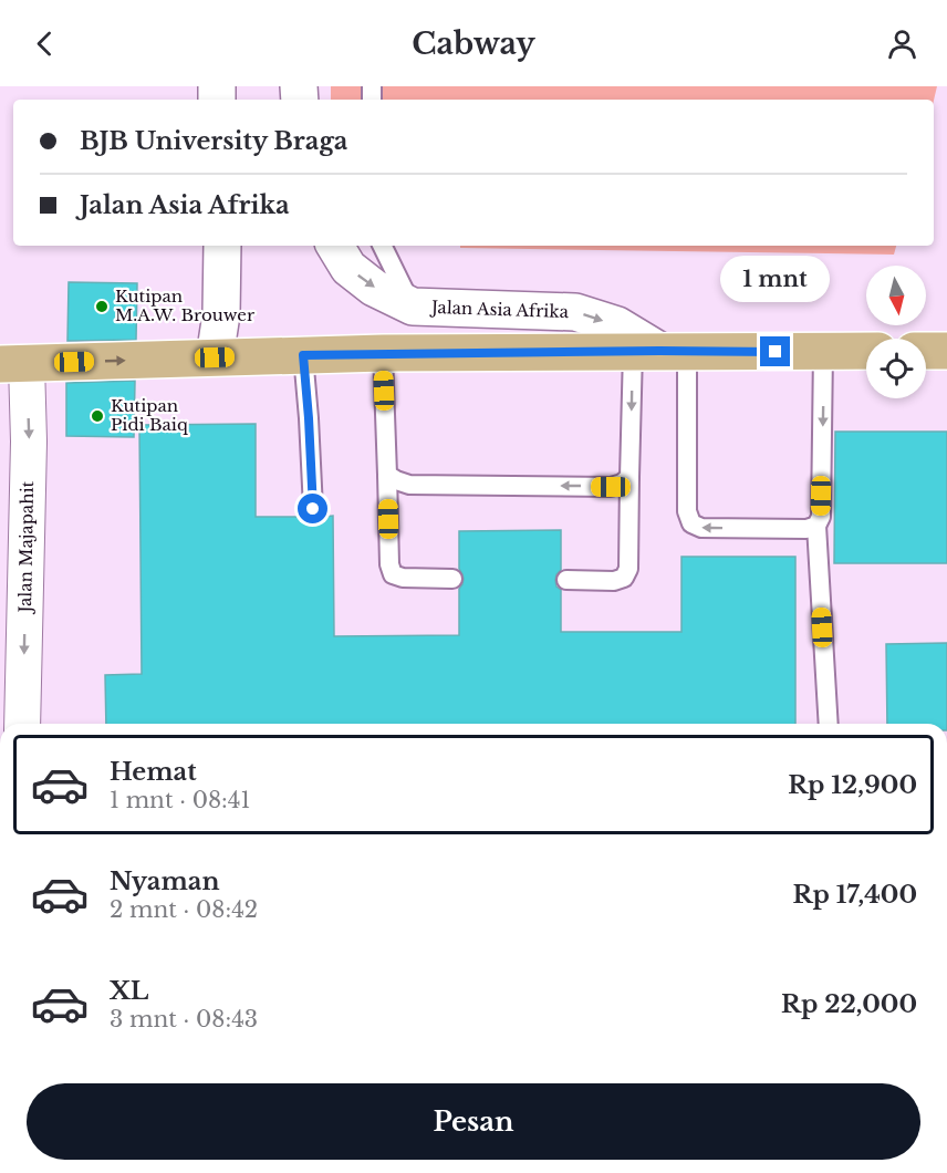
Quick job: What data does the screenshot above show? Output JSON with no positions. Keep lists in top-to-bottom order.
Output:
{
  "streets": {
    "street": ["Jalan Asia Afrika", "Jalan Majapahit"]
  },
  "one_way": ["Jalan Asia Afrika", "Jalan Majapahit"],
  "places": ["Kutipan M.A.W. Brouwer", "Kutipan Pidi Baiq"],
  "north": "bottom",
  "page": {
    "header": "Cabway",
    "banner": ["BJB University Braga", "Jalan Asia Afrika"],
    "bubble": "1 mnt",
    "list": [
      {
        "name": "Hemat",
        "note": "1 mnt · 08:41",
        "value": "Rp 12,900"
      },
      {
        "name": "Nyaman",
        "note": "2 mnt · 08:42",
        "value": "Rp 17,400"
      },
      {
        "name": "XL",
        "note": "3 mnt · 08:43",
        "value": "Rp 22,000"
      }
    ],
    "buttons": "Pesan"
  }
}
